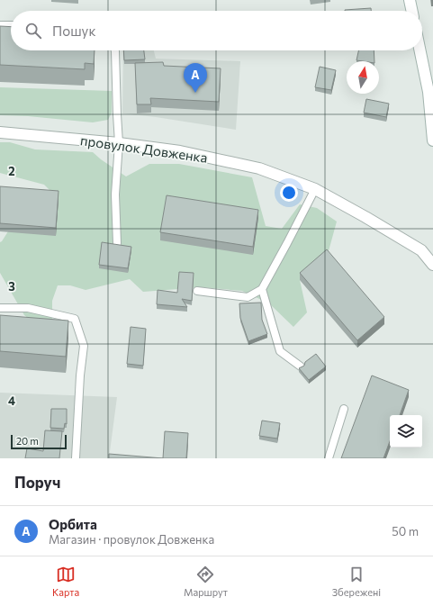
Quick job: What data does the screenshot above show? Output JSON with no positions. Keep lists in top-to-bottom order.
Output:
{
  "streets": {
    "street": ["провулок Довженка"]
  },
  "scale_bar": "20 m",
  "north": "top",
  "page": {
    "search": "Пошук",
    "pins": "A",
    "scale": "20 m",
    "heading": "Поруч",
    "list": [
      {
        "mark": "A",
        "name": "Орбита",
        "note": "Магазин · провулок Довженка",
        "value": "50 m"
      }
    ],
    "nav": ["Карта", "Маршрут", "Збережені"]
  },
  "grid": {
    "rows": ["2", "3", "4"]
  }
}
